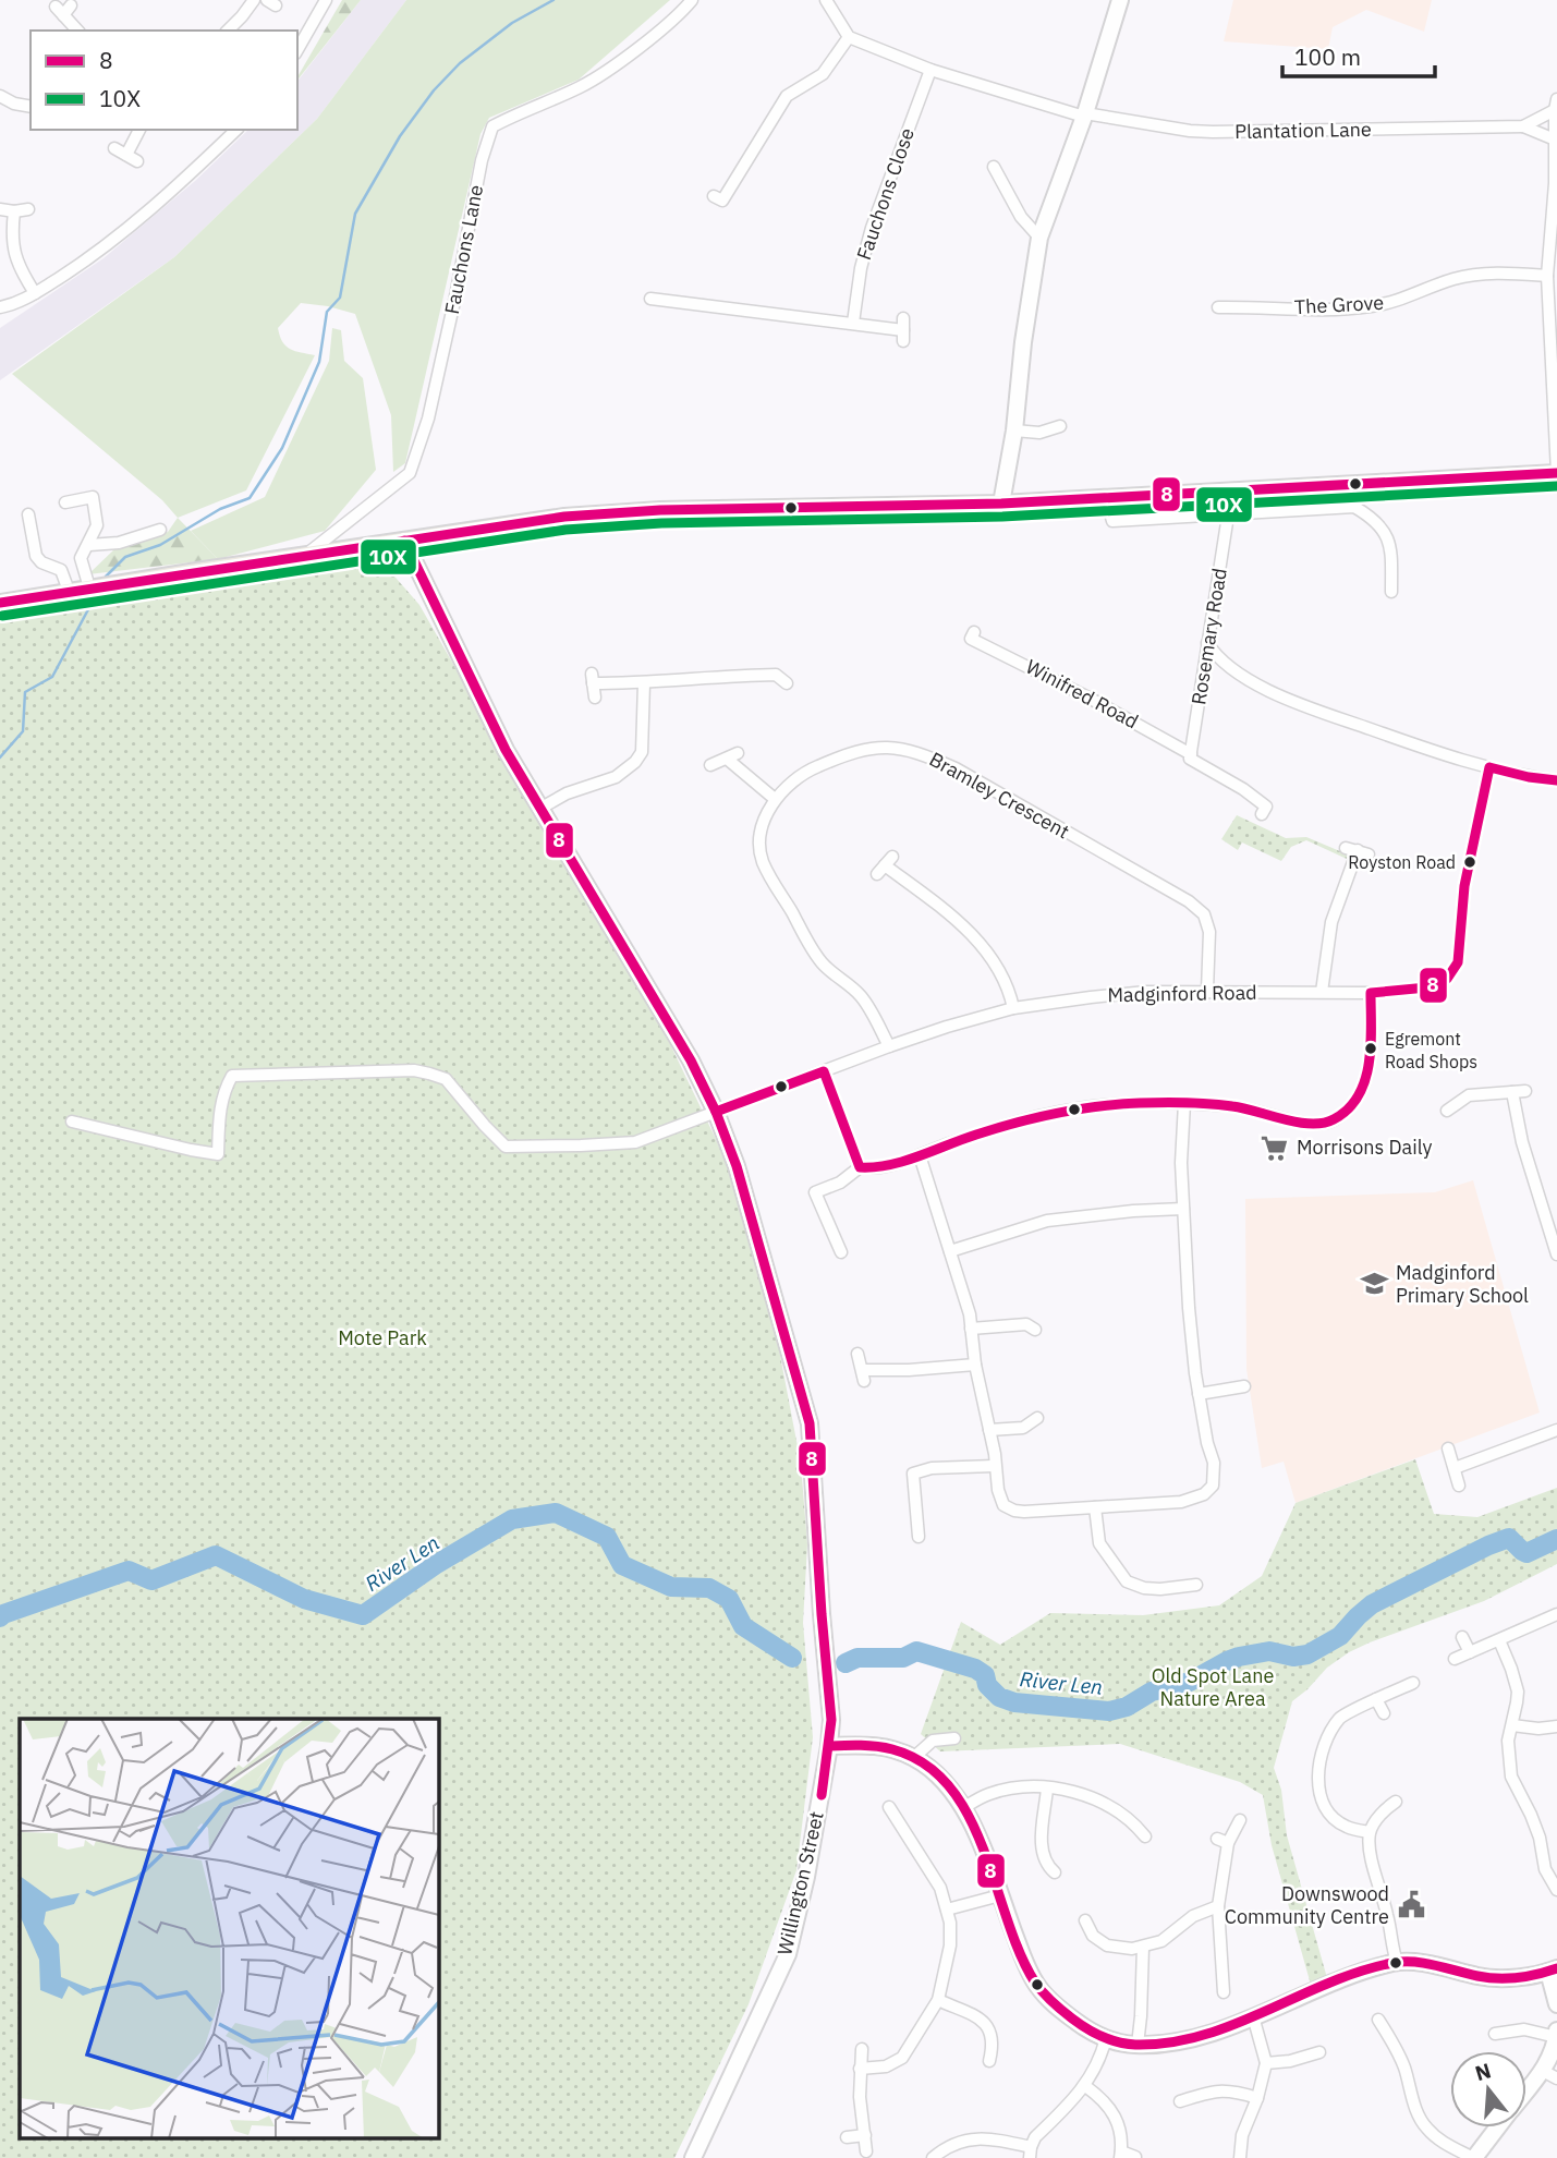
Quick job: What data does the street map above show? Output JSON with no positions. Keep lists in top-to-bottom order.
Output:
{
  "streets": {
    "street": [
      "Plantation Lane",
      "Fauchons Close",
      "Fauchons Lane",
      "The Grove",
      "Rosemary Road",
      "Winifred Road",
      "Bramley Crescent",
      "Madginford Road",
      "Willington Street"
    ]
  },
  "crossings": [
    ["Rosemary Road", "Winifred Road"],
    ["Bramley Crescent", "Madginford Road"],
    ["Madginford Road", "Willington Street"]
  ],
  "water": ["River Len"],
  "parks": ["Mote Park", "Old Spot Lane Nature Area"],
  "places": {
    "other": ["Royston Road", "Egremont Road Shops"],
    "supermarket": ["Morrisons Daily"],
    "school or university": ["Madginford Primary School"],
    "public building": ["Downswood Community Centre"]
  },
  "lines": ["transit line 8", "transit line 10X"],
  "legend": ["8", "10X"],
  "scale_bar": "100 m",
  "north": "top"
}
